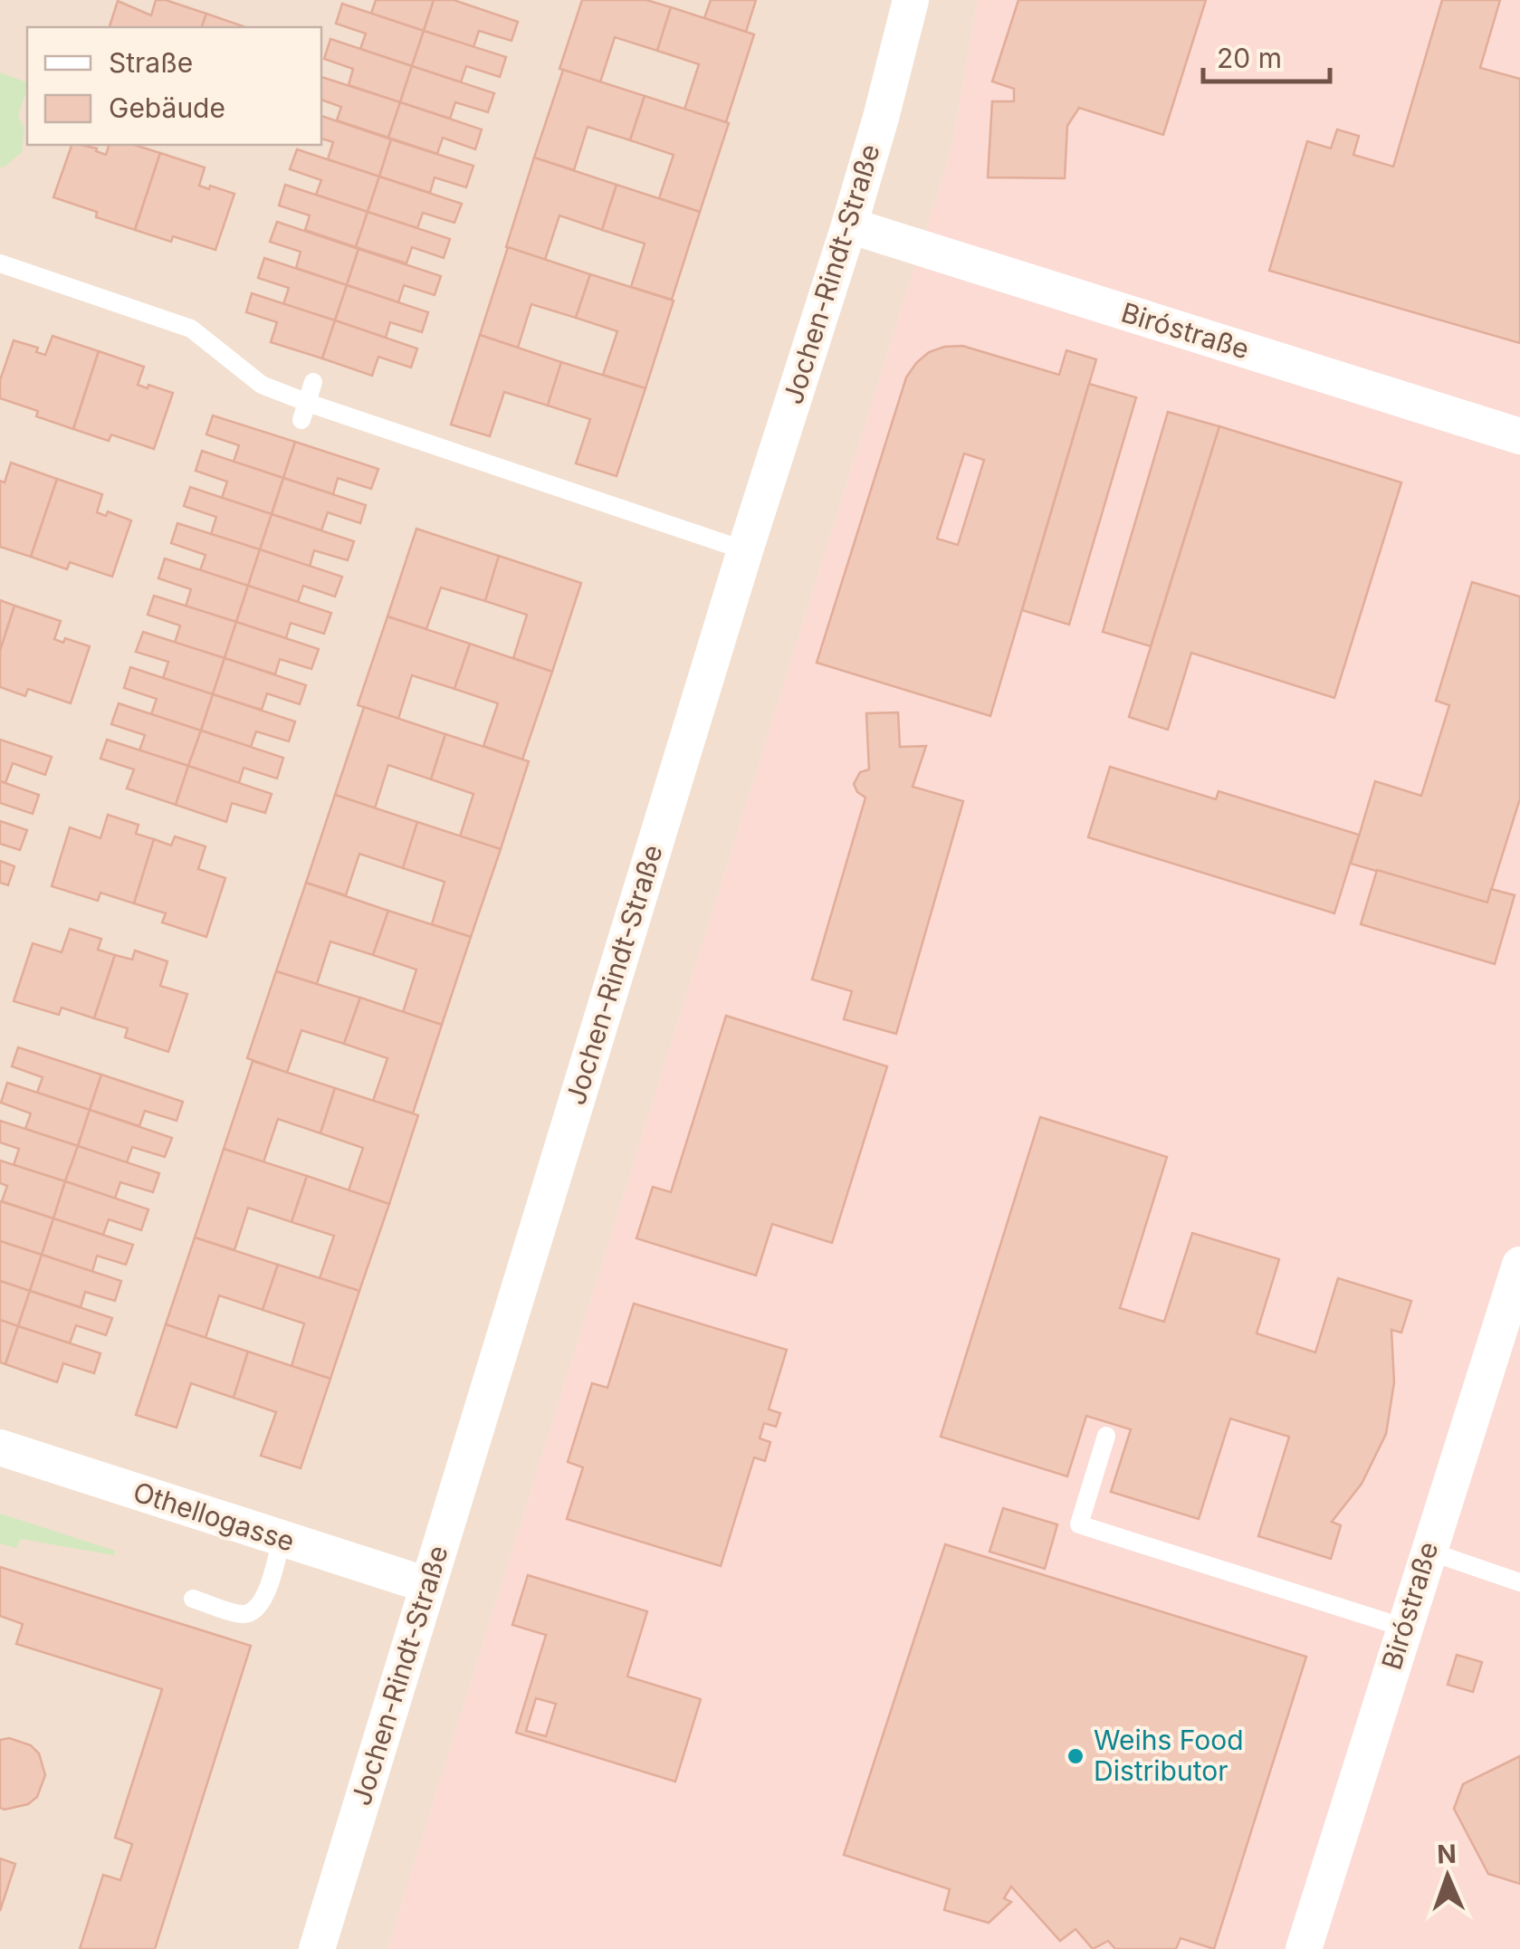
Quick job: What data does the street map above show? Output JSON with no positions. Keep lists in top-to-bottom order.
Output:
{
  "streets": {
    "street": ["Jochen-Rindt-Straße", "Biróstraße", "Othellogasse"]
  },
  "crossings": [
    ["Jochen-Rindt-Straße", "Biróstraße"],
    ["Jochen-Rindt-Straße", "Othellogasse"]
  ],
  "places": ["Weihs Food Distributor"],
  "legend": ["Straße", "Gebäude"],
  "scale_bar": "20 m",
  "north": "top"
}
